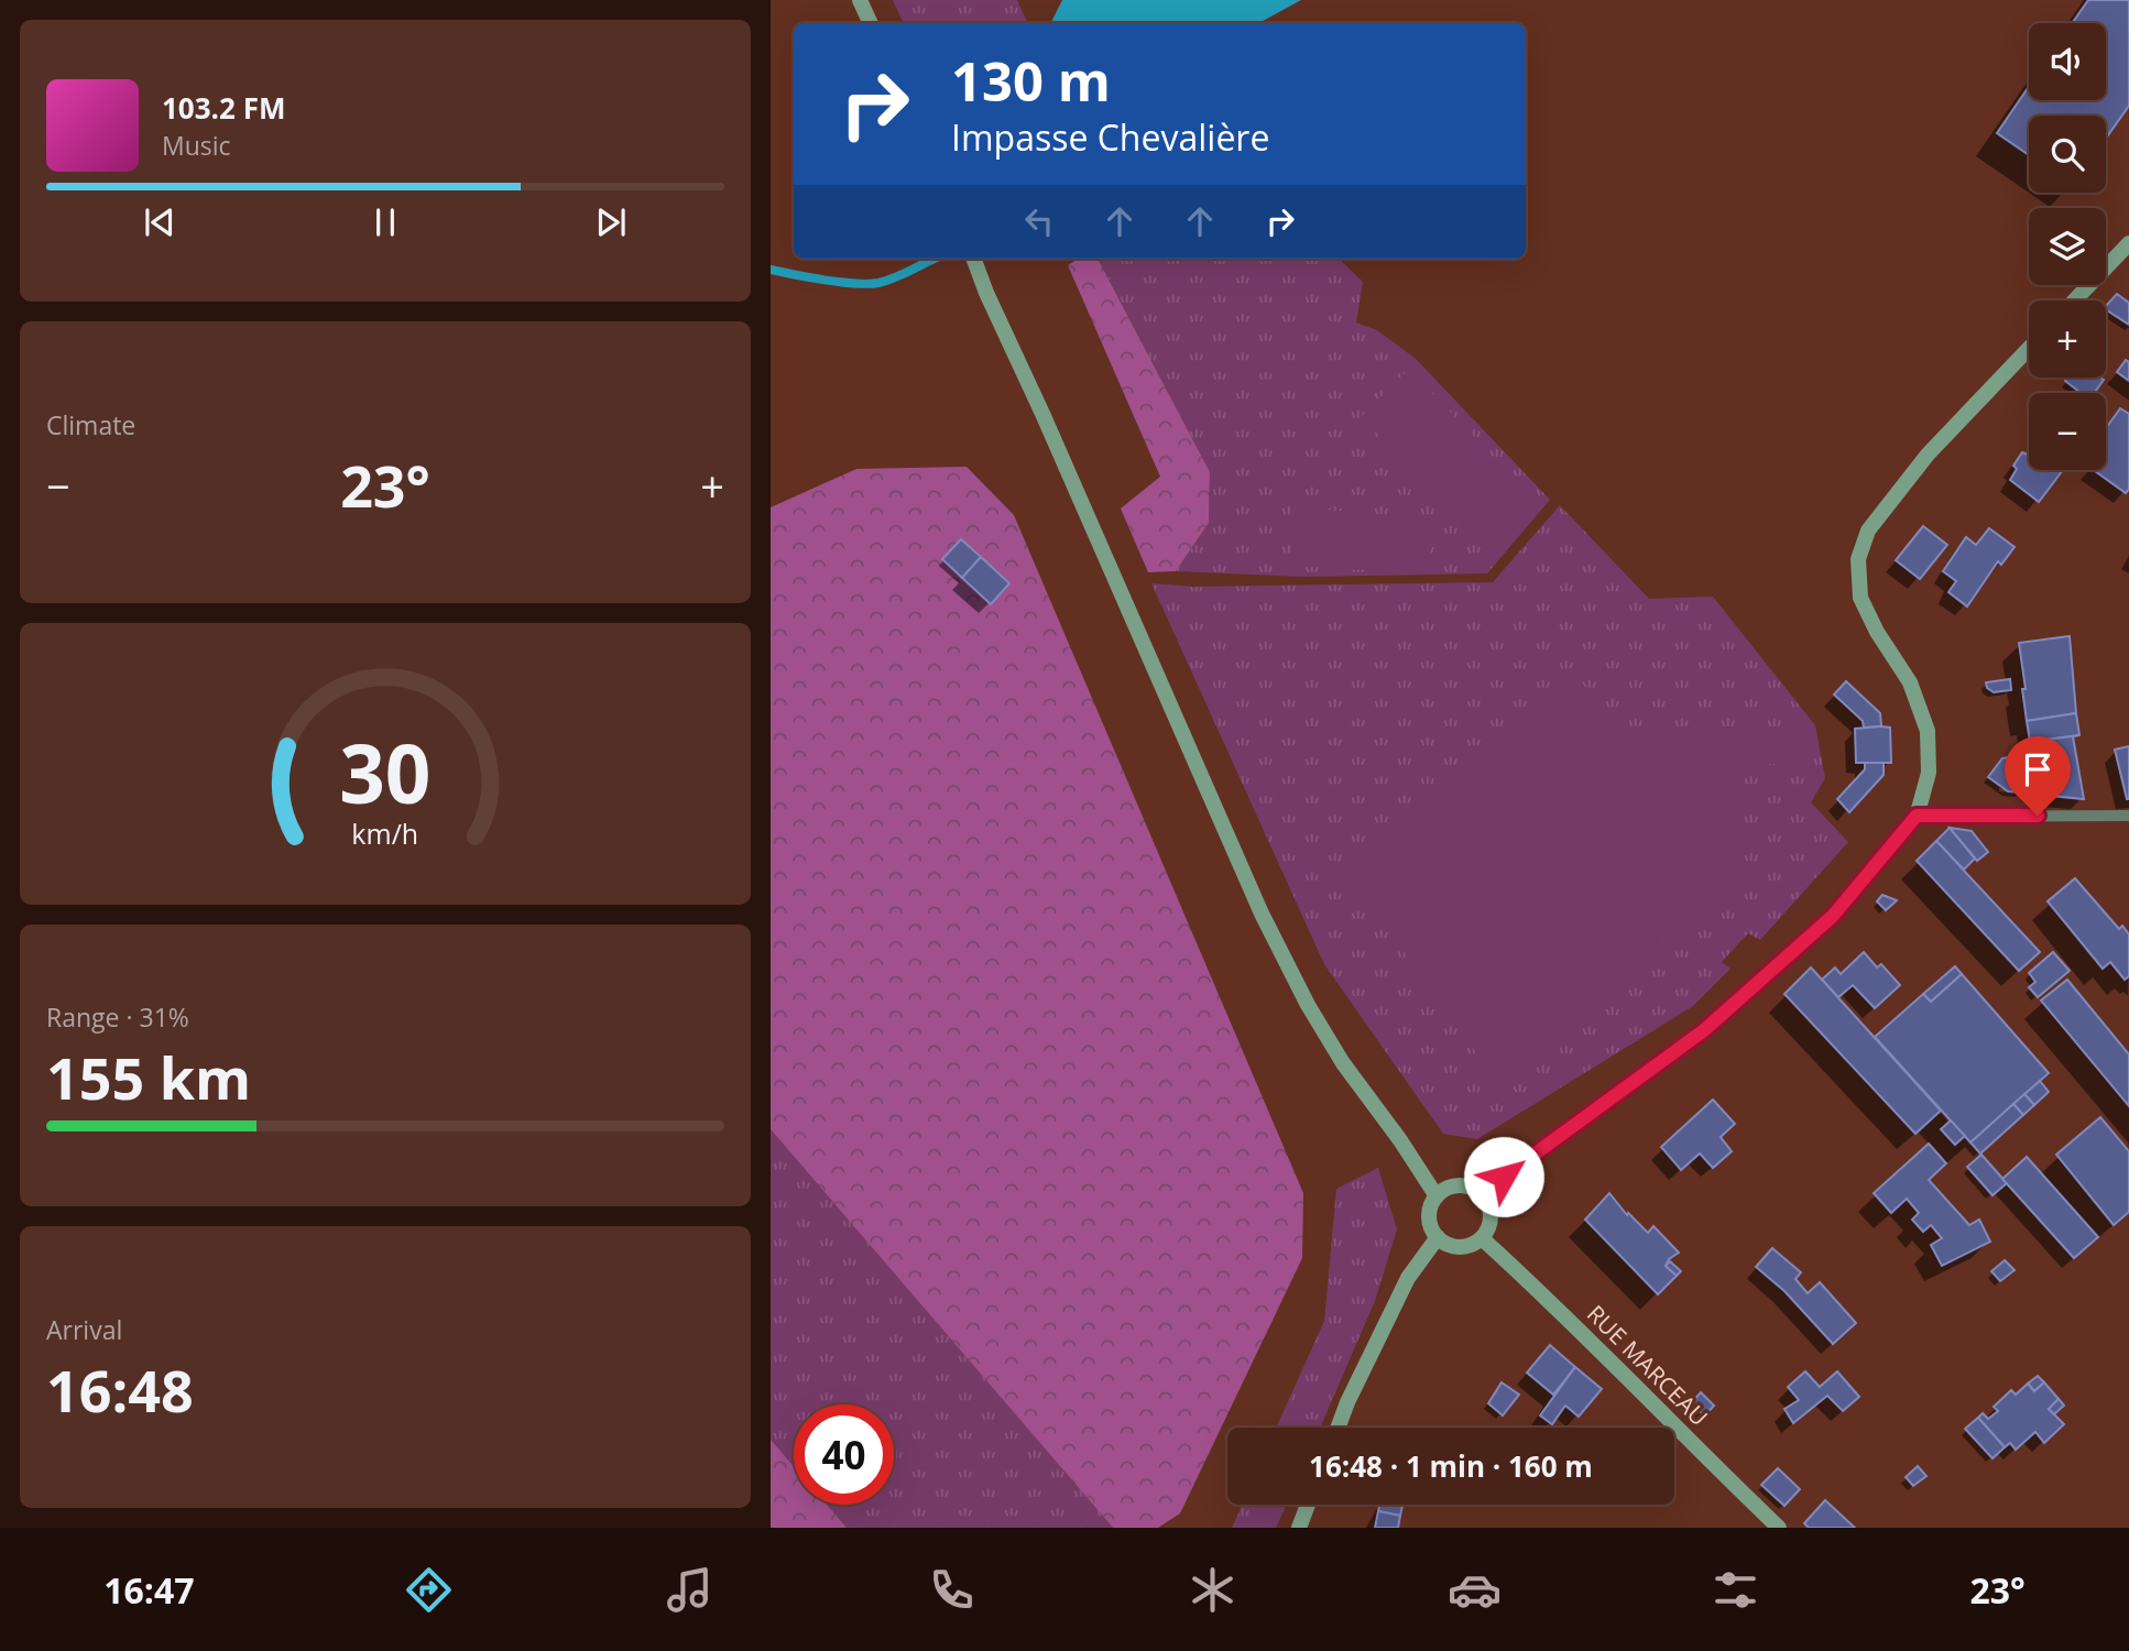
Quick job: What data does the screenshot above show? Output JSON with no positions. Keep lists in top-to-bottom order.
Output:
{
  "streets": {
    "street": ["RUE MARCEAU"]
  },
  "page": {
    "map_buttons": ["+", "−"],
    "turn": ["130 m", "Impasse Chevalière"],
    "song": ["103.2 FM", "Music"],
    "tile": [
      "Climate",
      ["Range · 31%", "155 km"],
      ["Arrival", "16:48"]
    ],
    "heat": ["−", "23°", "+"],
    "limit": "40",
    "trip": "16:48 · 1 min · 160 m",
    "tabs": ["16:47", "23°"],
    "gauge": ["30", "km/h"]
  }
}
